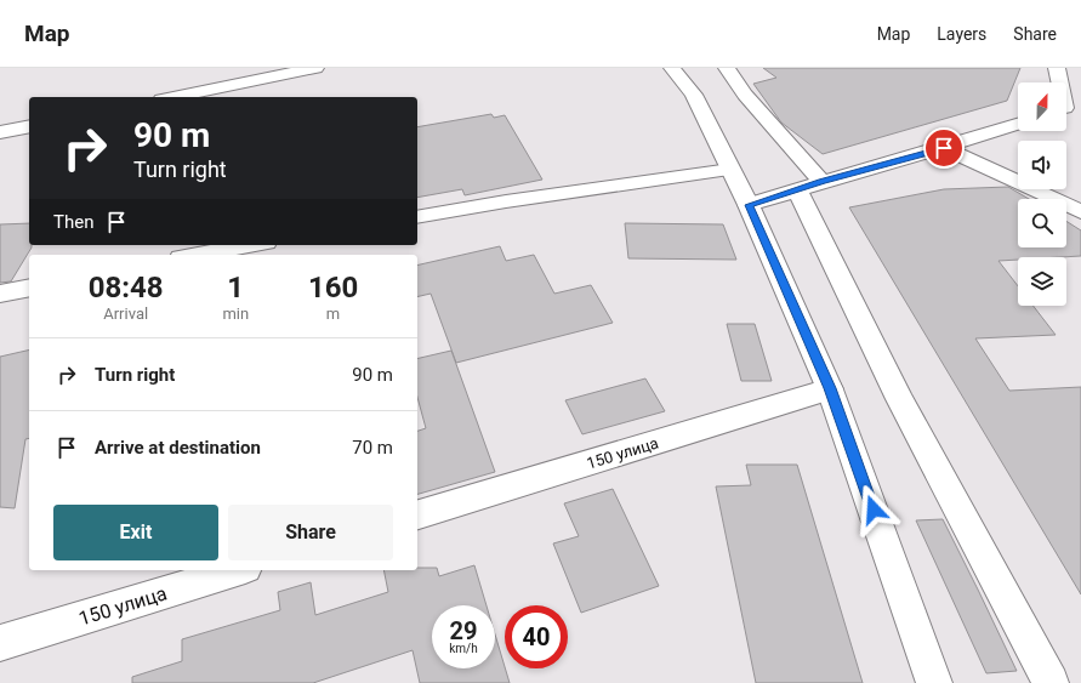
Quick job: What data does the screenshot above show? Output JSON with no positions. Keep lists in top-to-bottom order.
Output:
{
  "streets": {
    "street": ["150 улица"]
  },
  "north": "top",
  "page": {
    "header": "Map",
    "nav": ["Map", "Layers", "Share"],
    "turn": ["90 m", "Turn right"],
    "then": "Then",
    "eta": [
      "08:48",
      "Arrival",
      "1",
      "min",
      "160",
      "m"
    ],
    "list": [
      {
        "name": "Turn right",
        "value": "90 m"
      },
      {
        "name": "Arrive at destination",
        "value": "70 m"
      }
    ],
    "buttons": ["Exit", "Share"],
    "speed": "29 km/h",
    "limit": "40"
  }
}
